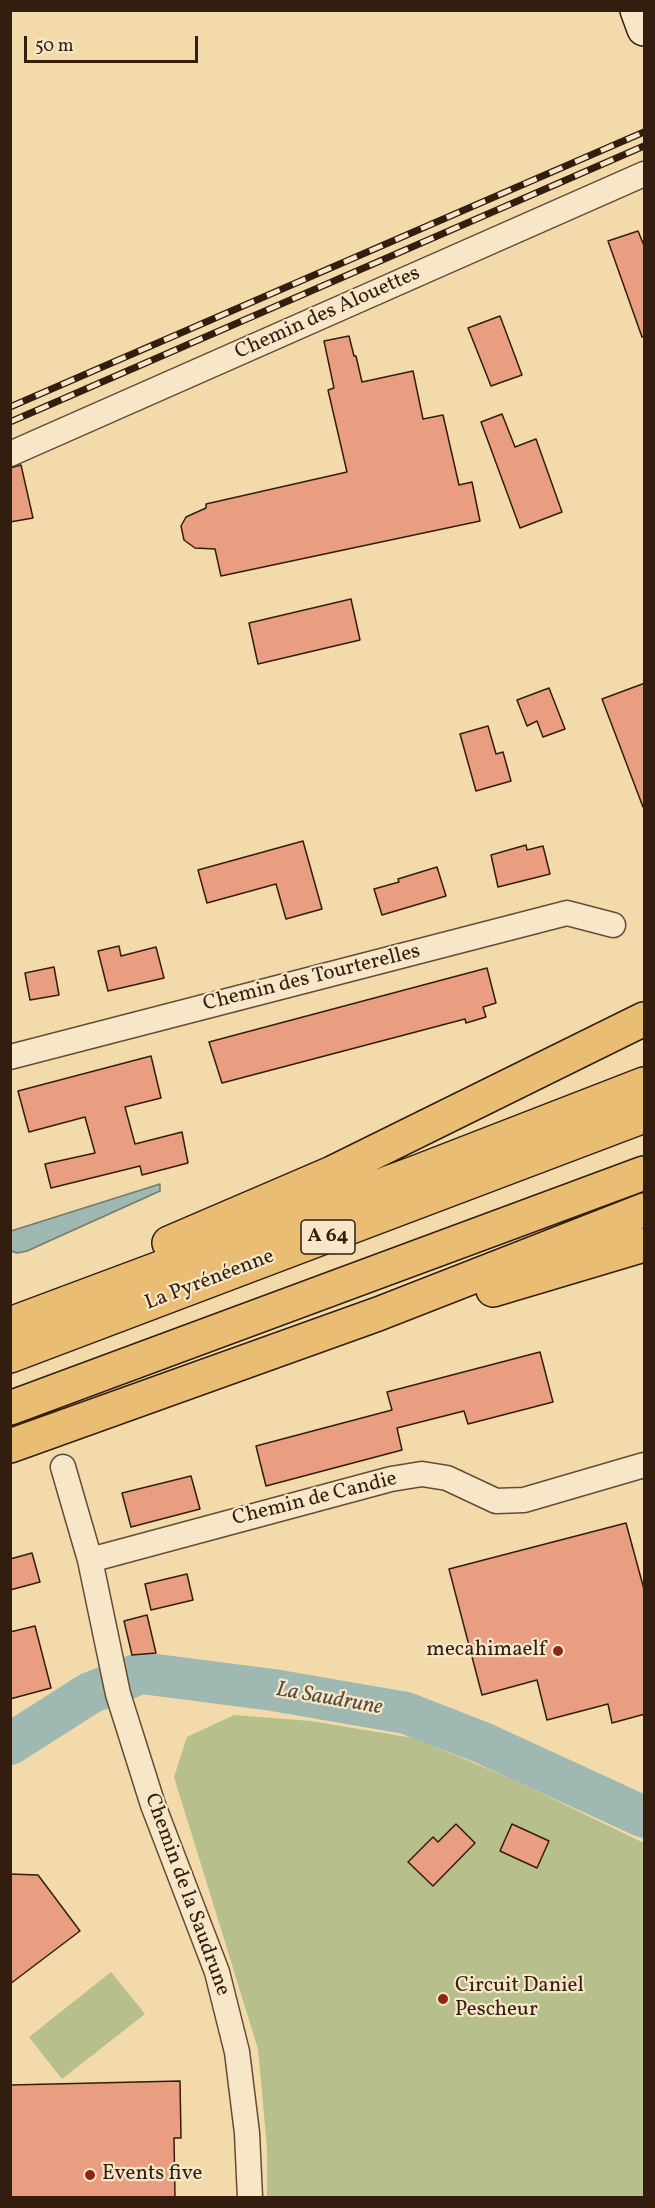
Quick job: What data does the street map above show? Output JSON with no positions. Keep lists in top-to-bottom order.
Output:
{
  "streets": {
    "highway": ["A 64", "La Pyrénéenne"],
    "street": [
      "Chemin des Alouettes",
      "Chemin des Tourterelles",
      "Chemin de Candie",
      "Chemin de la Saudrune"
    ]
  },
  "crossings": [
    ["Chemin de Candie", "Chemin de la Saudrune"]
  ],
  "water": ["La Saudrune"],
  "places": ["mecahimaelf", "Circuit Daniel Pescheur", "Events five"],
  "scale_bar": "50 m"
}
